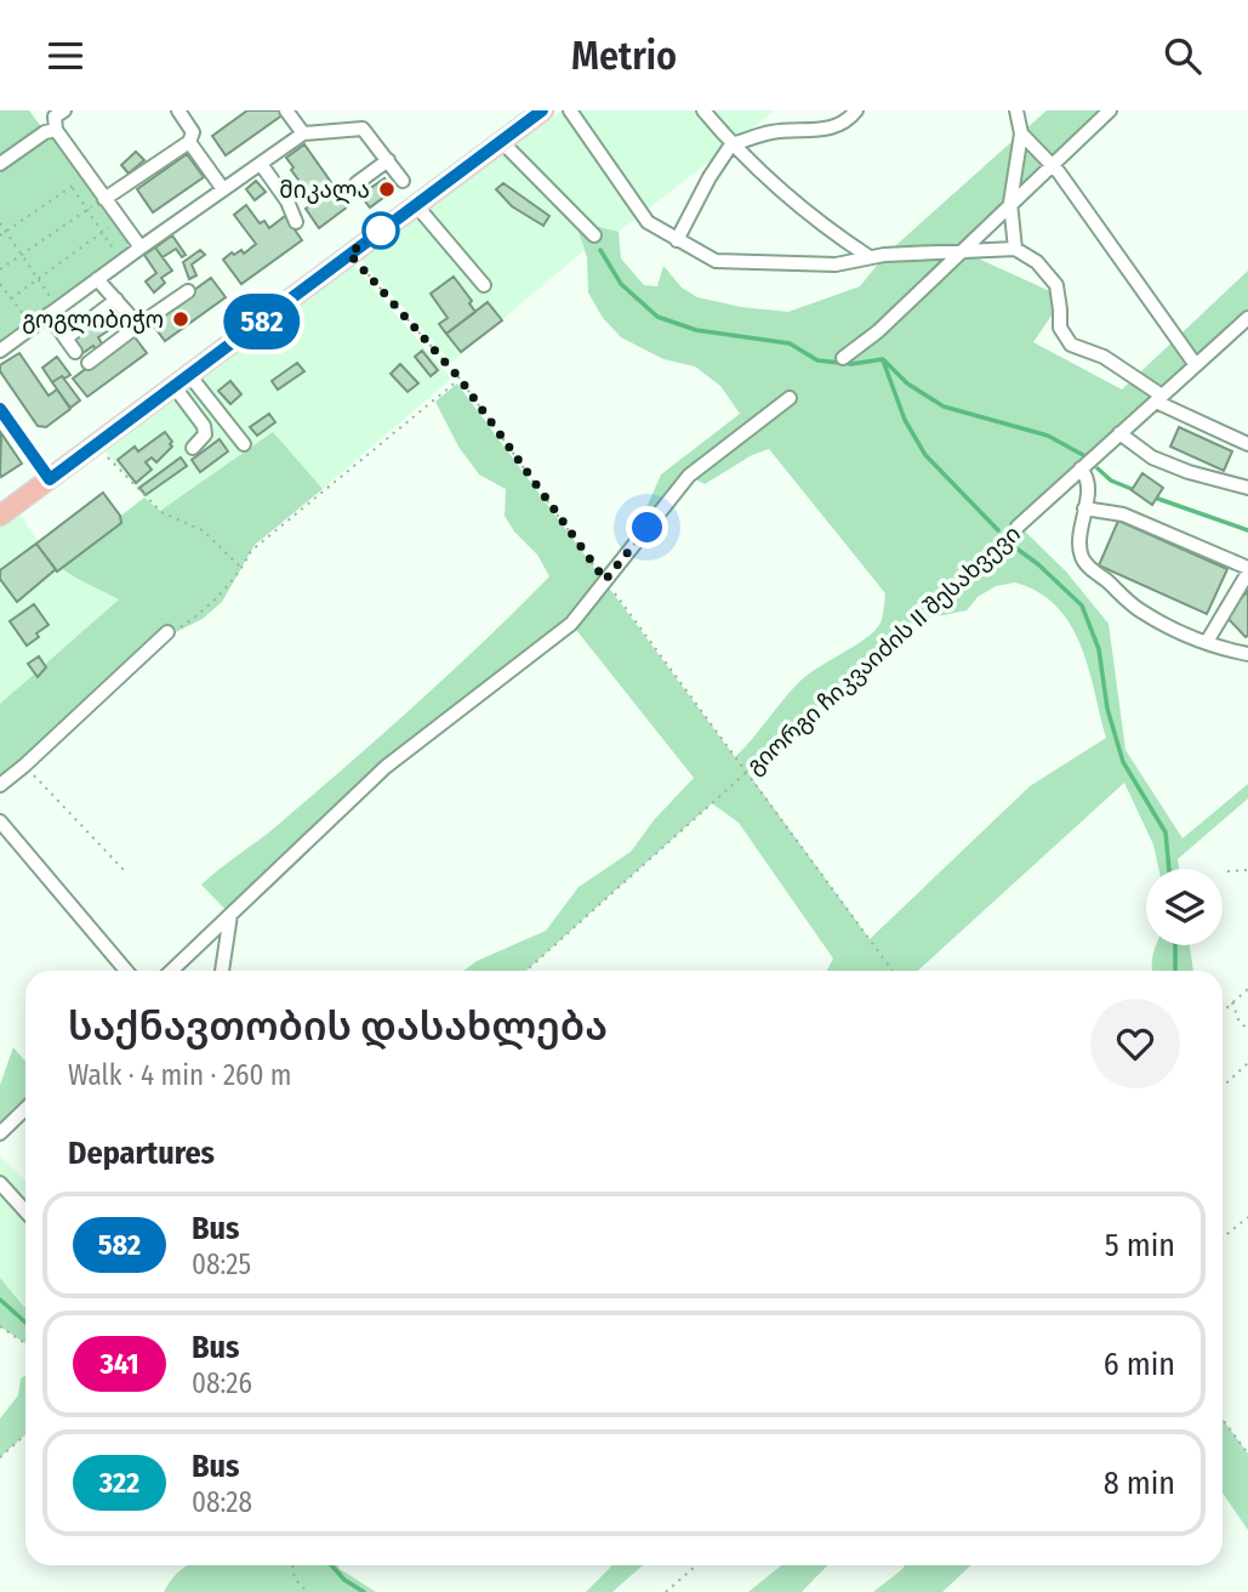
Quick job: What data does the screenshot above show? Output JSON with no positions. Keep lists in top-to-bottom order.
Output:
{
  "streets": {
    "street": ["გიორგი ჩიკვაიძის II შესახვევი"]
  },
  "places": ["მიკალა", "გოგლიბიჭო"],
  "lines": ["bus line 582"],
  "page": {
    "header": "Metrio",
    "on_map": "582",
    "heading": [
      ["საქნავთობის დასახლება", "Walk · 4 min · 260 m"],
      "Departures"
    ],
    "list": [
      {
        "mark": "582",
        "name": "Bus",
        "note": "08:25",
        "value": "5 min"
      },
      {
        "mark": "341",
        "name": "Bus",
        "note": "08:26",
        "value": "6 min"
      },
      {
        "mark": "322",
        "name": "Bus",
        "note": "08:28",
        "value": "8 min"
      }
    ]
  }
}
